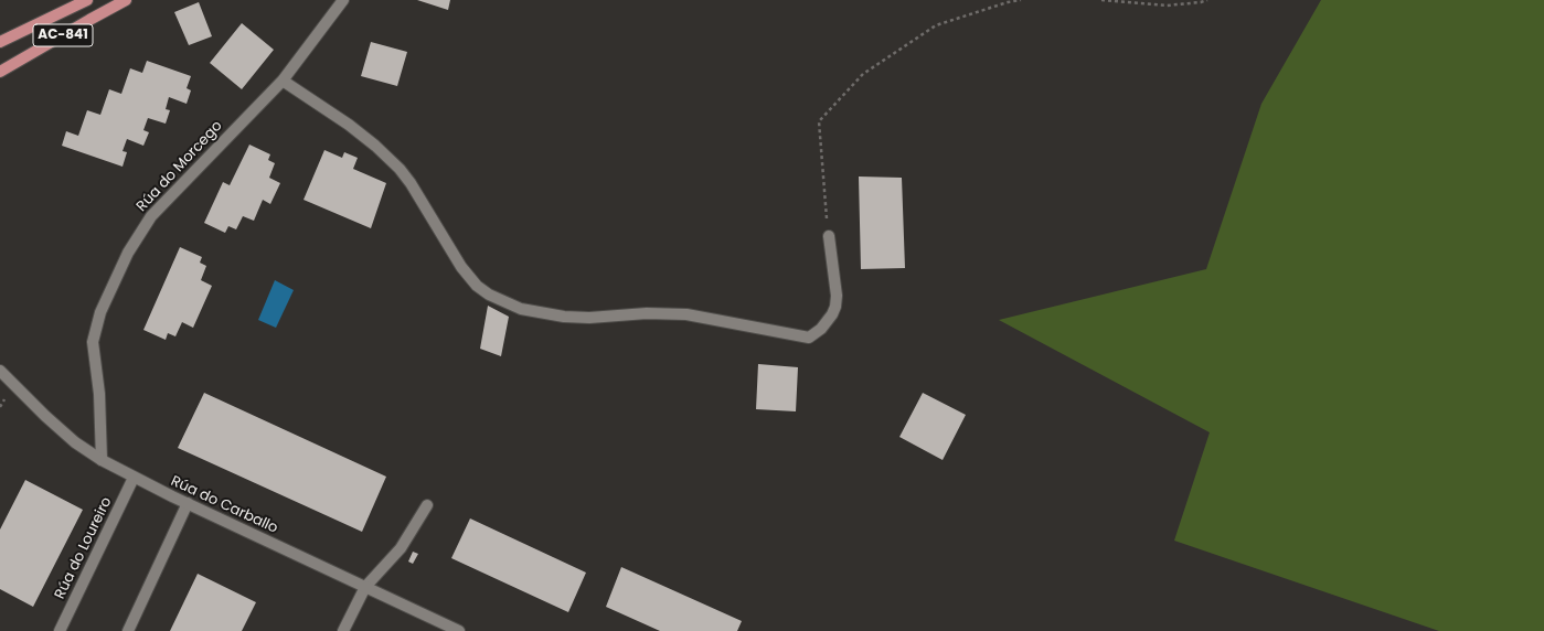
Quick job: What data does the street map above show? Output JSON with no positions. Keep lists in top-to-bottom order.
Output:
{
  "streets": {
    "main road": ["AC-841"],
    "street": ["Rúa do Morcego", "Rúa do Carballo", "Rúa do Loureiro"]
  },
  "crossings": [
    ["Rúa do Morcego", "Rúa do Carballo"],
    ["Rúa do Carballo", "Rúa do Loureiro"]
  ]
}
